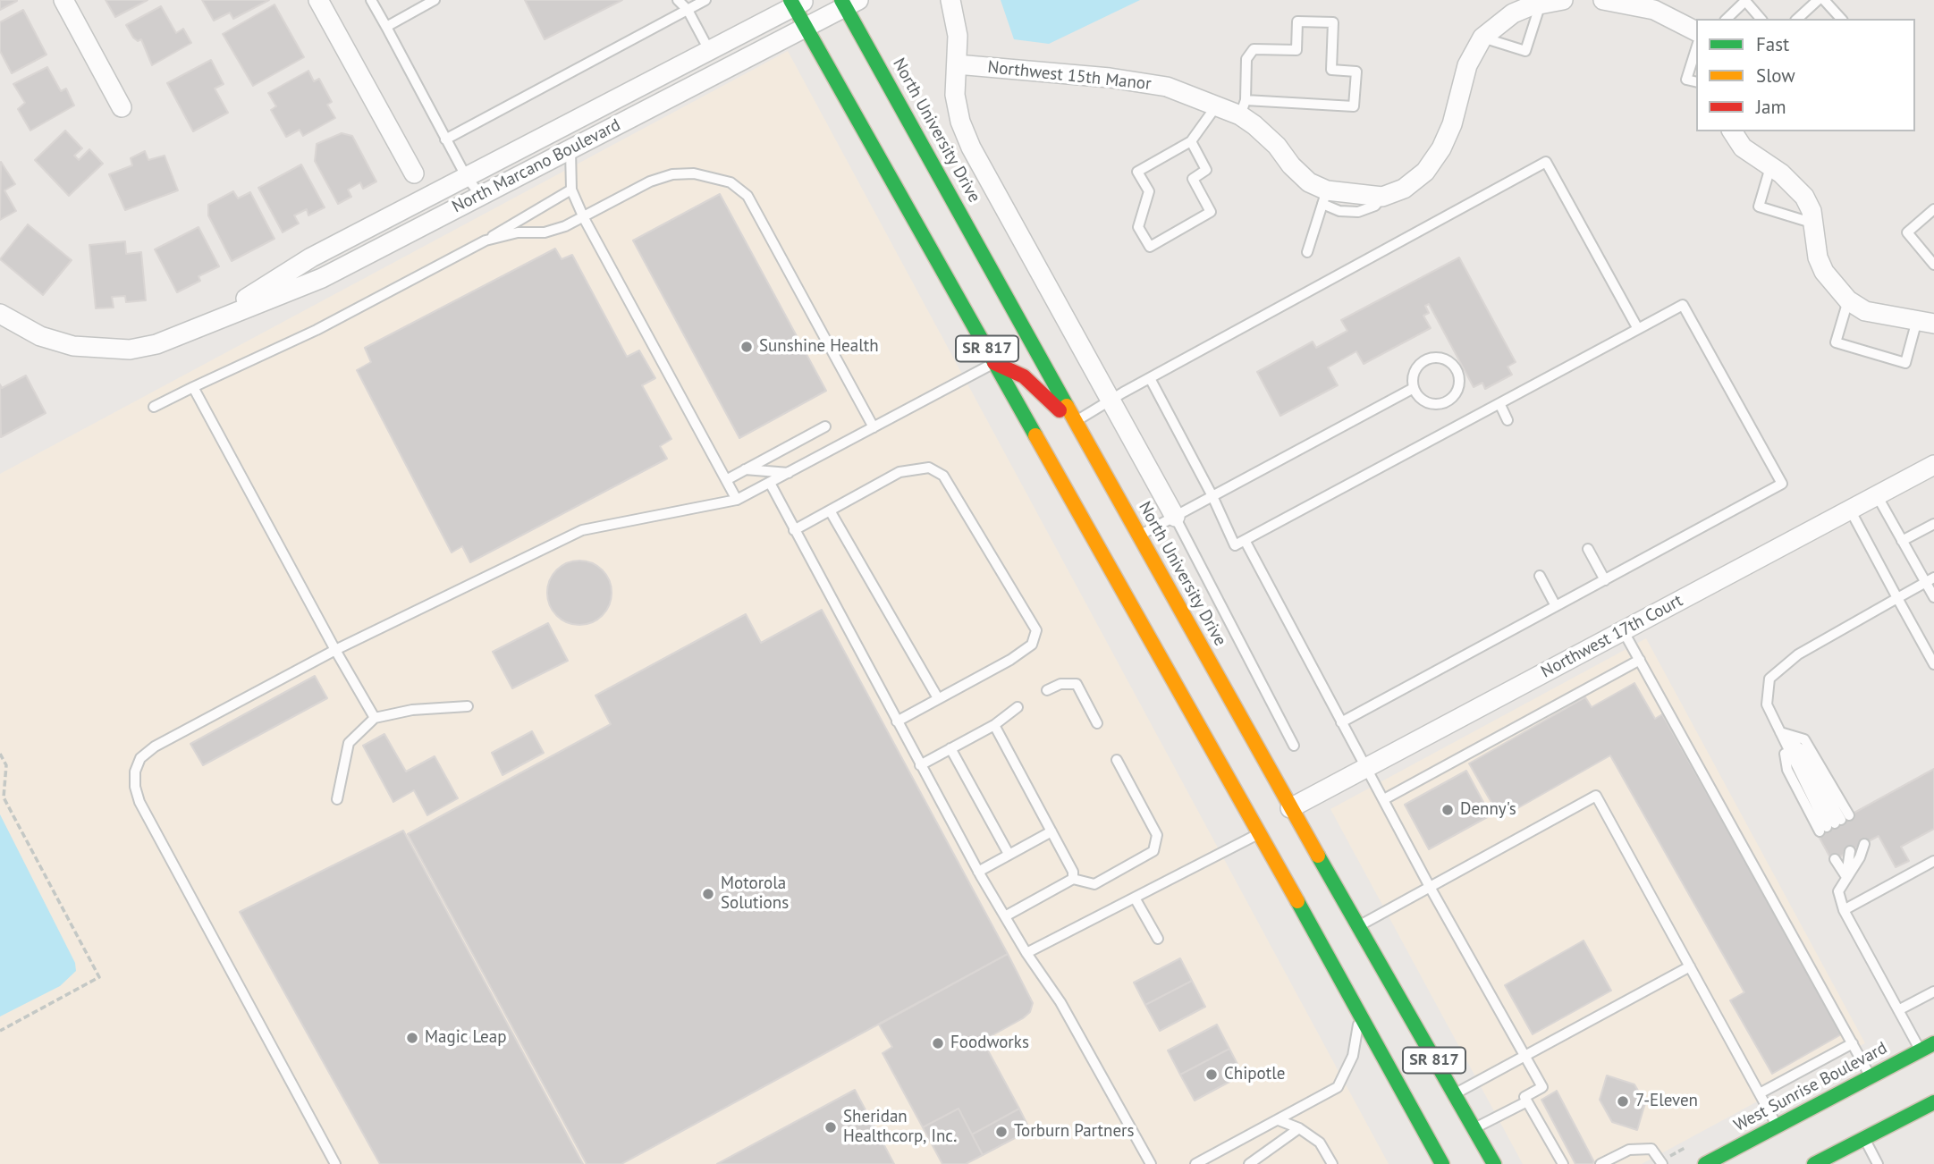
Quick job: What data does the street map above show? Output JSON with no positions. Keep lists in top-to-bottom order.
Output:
{
  "streets": {
    "main road": ["North University Drive", "SR 817", "West Sunrise Boulevard"],
    "street": ["Northwest 15th Manor", "North Marcano Boulevard", "Northwest 17th Court"]
  },
  "crossings": [
    ["North University Drive", "North Marcano Boulevard"],
    ["North University Drive", "Northwest 17th Court"],
    ["North Marcano Boulevard", "SR 817"]
  ],
  "places": [
    "Sunshine Health",
    "Denny's",
    "Motorola Solutions",
    "Magic Leap",
    "Foodworks",
    "Chipotle",
    "7-Eleven",
    "Sheridan Healthcorp, Inc.",
    "Torburn Partners"
  ],
  "legend": ["Fast", "Slow", "Jam"]
}
